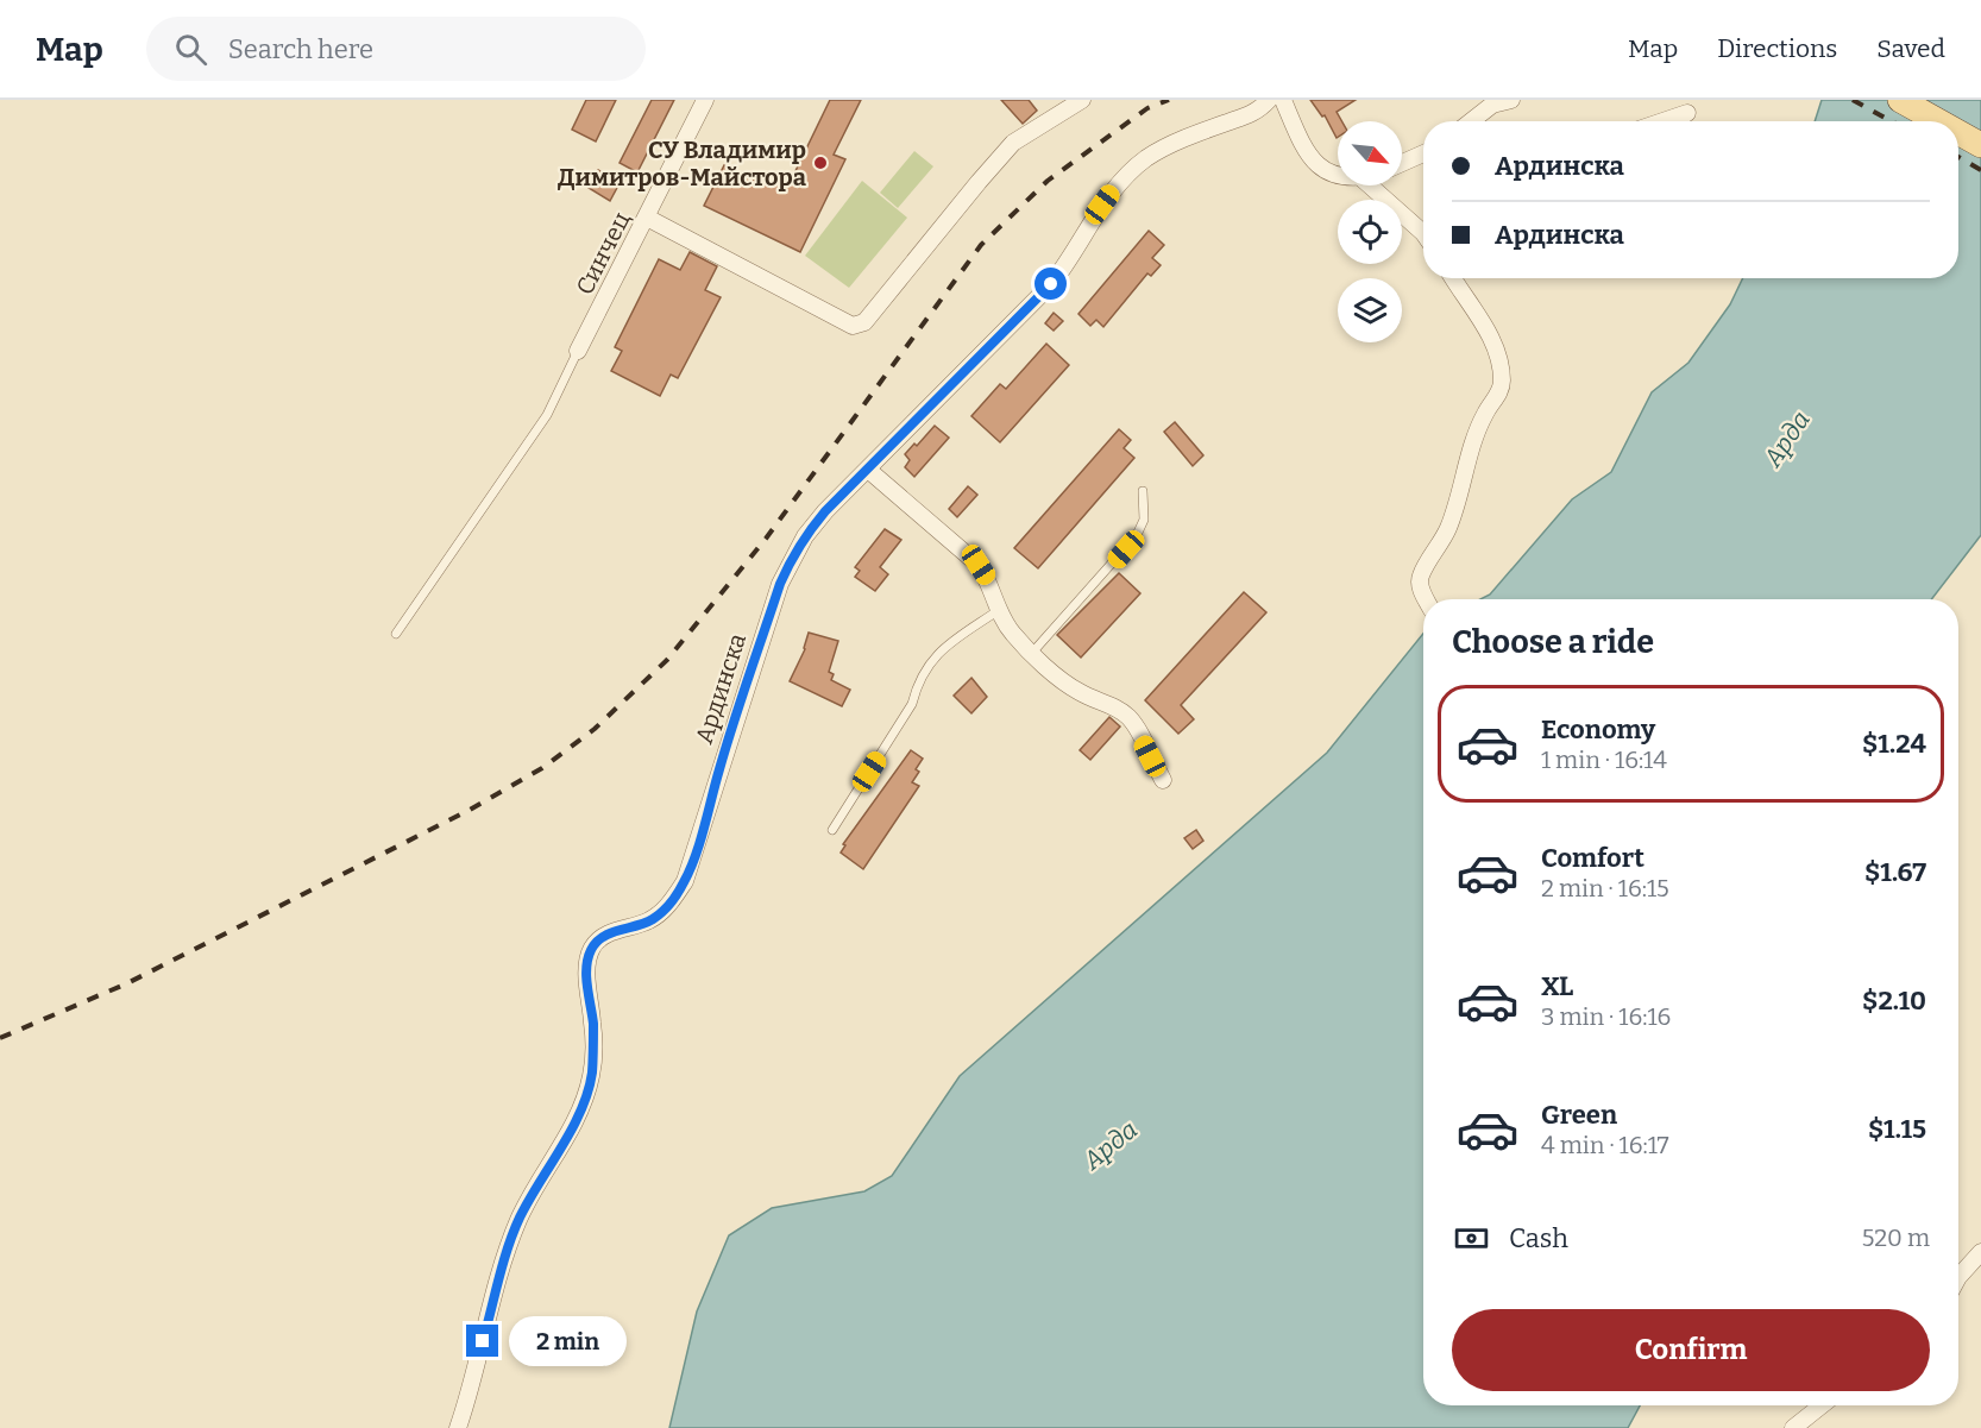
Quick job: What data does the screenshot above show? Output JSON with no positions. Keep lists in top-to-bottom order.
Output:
{
  "streets": {
    "street": ["Синчец", "Ардинска"]
  },
  "water": ["Арда"],
  "places": ["СУ Владимир Димитров-Майстора"],
  "north": "bottom right",
  "page": {
    "header": "Map",
    "search": "Search here",
    "nav": ["Map", "Directions", "Saved"],
    "banner": ["Ардинска", "Ардинска"],
    "heading": "Choose a ride",
    "list": [
      {
        "name": "Economy",
        "note": "1 min · 16:14",
        "value": "$1.24"
      },
      {
        "name": "Comfort",
        "note": "2 min · 16:15",
        "value": "$1.67"
      },
      {
        "name": "XL",
        "note": "3 min · 16:16",
        "value": "$2.10"
      },
      {
        "name": "Green",
        "note": "4 min · 16:17",
        "value": "$1.15"
      }
    ],
    "pay": ["Cash", "520 m"],
    "buttons": "Confirm",
    "bubble": "2 min"
  }
}
